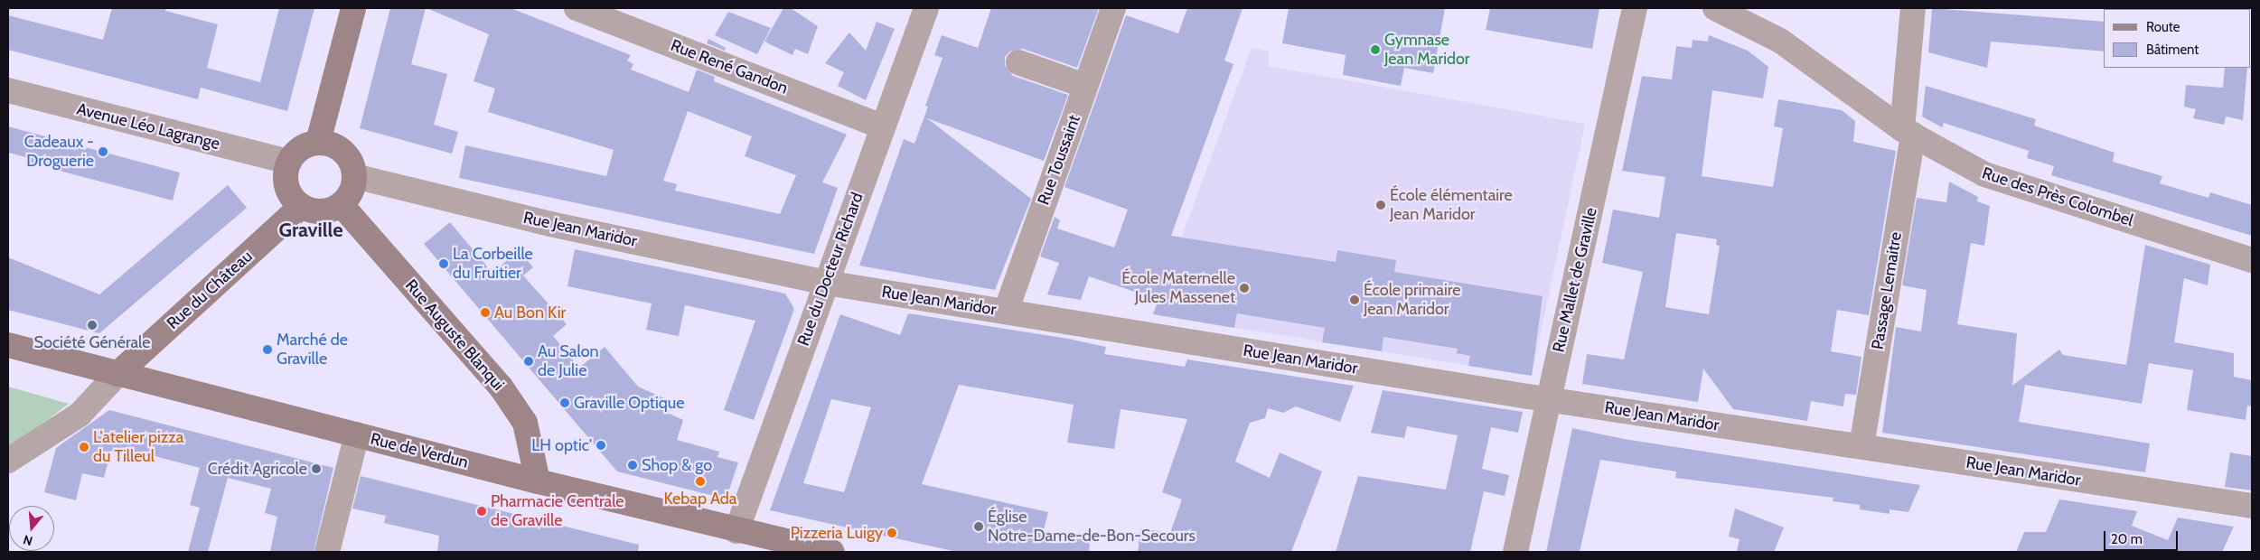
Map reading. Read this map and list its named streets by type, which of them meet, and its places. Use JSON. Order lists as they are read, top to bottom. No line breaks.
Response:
{"streets":{"street":["Rue René Gandon","Avenue Léo Lagrange","Rue Toussaint","Rue des Près Colombel","Rue Jean Maridor","Rue du Docteur Richard","Rue Mallet de Graville","Rue du Château","Passage Lemaitre","Rue Auguste Blanqui","Rue de Verdun"]},"crossings":[["Rue René Gandon","Rue du Docteur Richard"],["Avenue Léo Lagrange","Rue Jean Maridor"],["Avenue Léo Lagrange","Rue du Château"],["Avenue Léo Lagrange","Rue Auguste Blanqui"],["Rue Toussaint","Rue Jean Maridor"],["Rue des Près Colombel","Passage Lemaitre"],["Rue Jean Maridor","Rue du Docteur Richard"],["Rue Jean Maridor","Rue Mallet de Graville"],["Rue Jean Maridor","Rue du Château"],["Rue Jean Maridor","Passage Lemaitre"],["Rue Jean Maridor","Rue Auguste Blanqui"],["Rue du Docteur Richard","Rue de Verdun"],["Rue du Château","Rue Auguste Blanqui"],["Rue du Château","Rue de Verdun"],["Rue Auguste Blanqui","Rue de Verdun"]],"districts":["Graville"],"places":["Gymnase Jean Maridor","Cadeaux - Droguerie","École élémentaire Jean Maridor","La Corbeille du Fruitier","École Maternelle Jules Massenet","École primaire Jean Maridor","Au Bon Kir","Société Générale","Marché de Graville","Au Salon de Julie","Graville Optique","LH optic'","L'atelier pizza du Tilleul","Shop & go","Crédit Agricole","Kebap Ada","Pharmacie Centrale de Graville","Église Notre-Dame-de-Bon-Secours","Pizzeria Luigy"],"legend":["Route","Bâtiment"],"scale_bar":"20 m","north":"bottom"}
